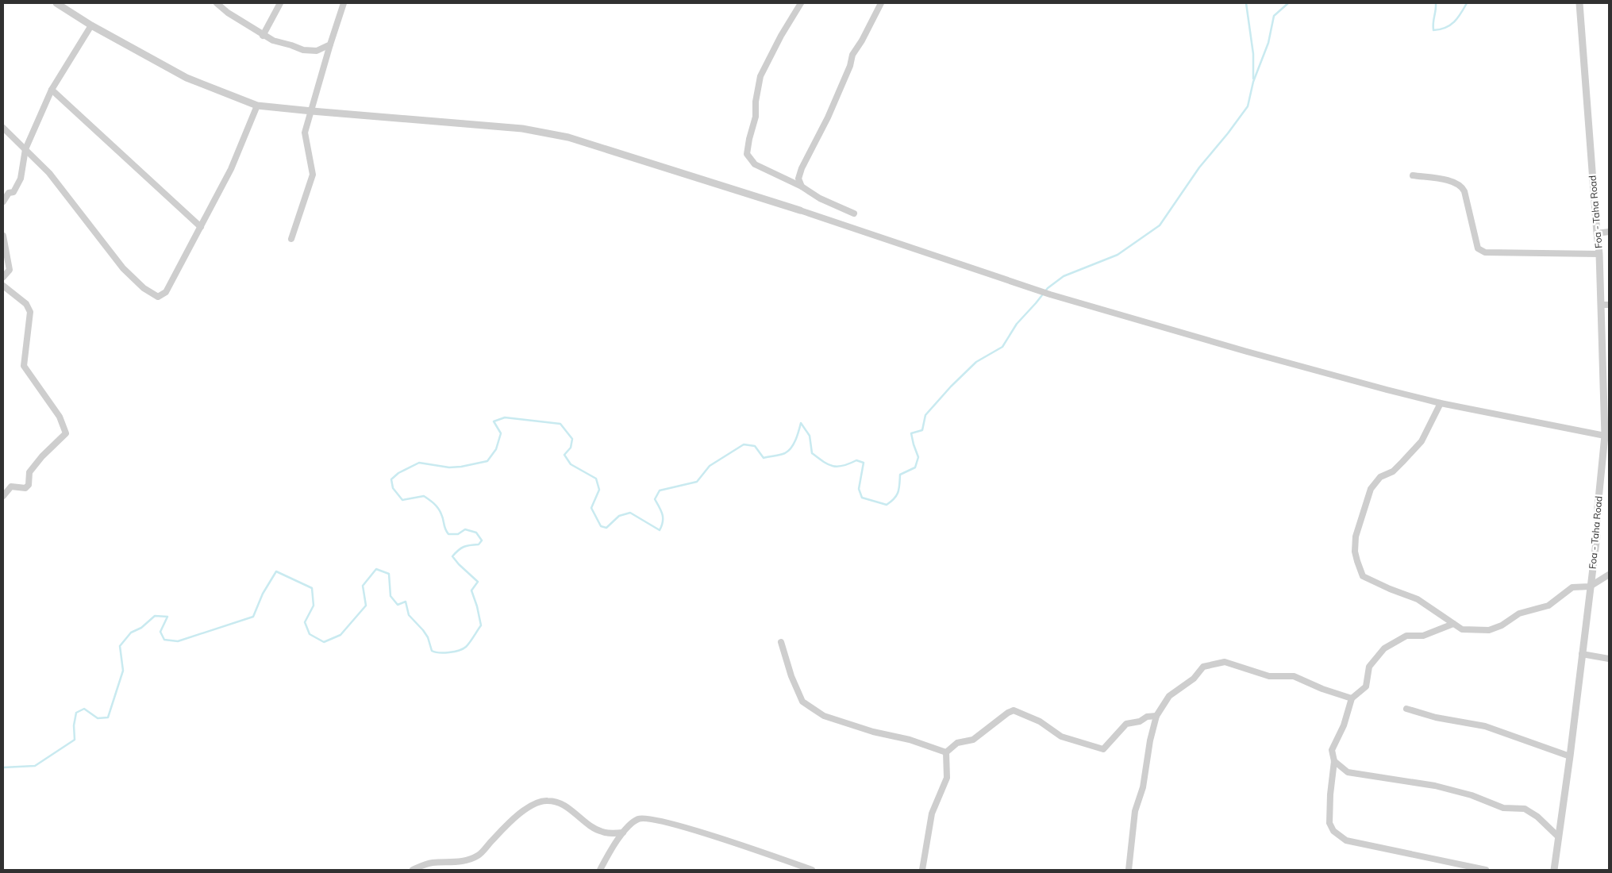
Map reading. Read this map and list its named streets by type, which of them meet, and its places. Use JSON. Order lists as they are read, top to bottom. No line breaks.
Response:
{"streets":{"street":["Foa - Taha Road"]}}
